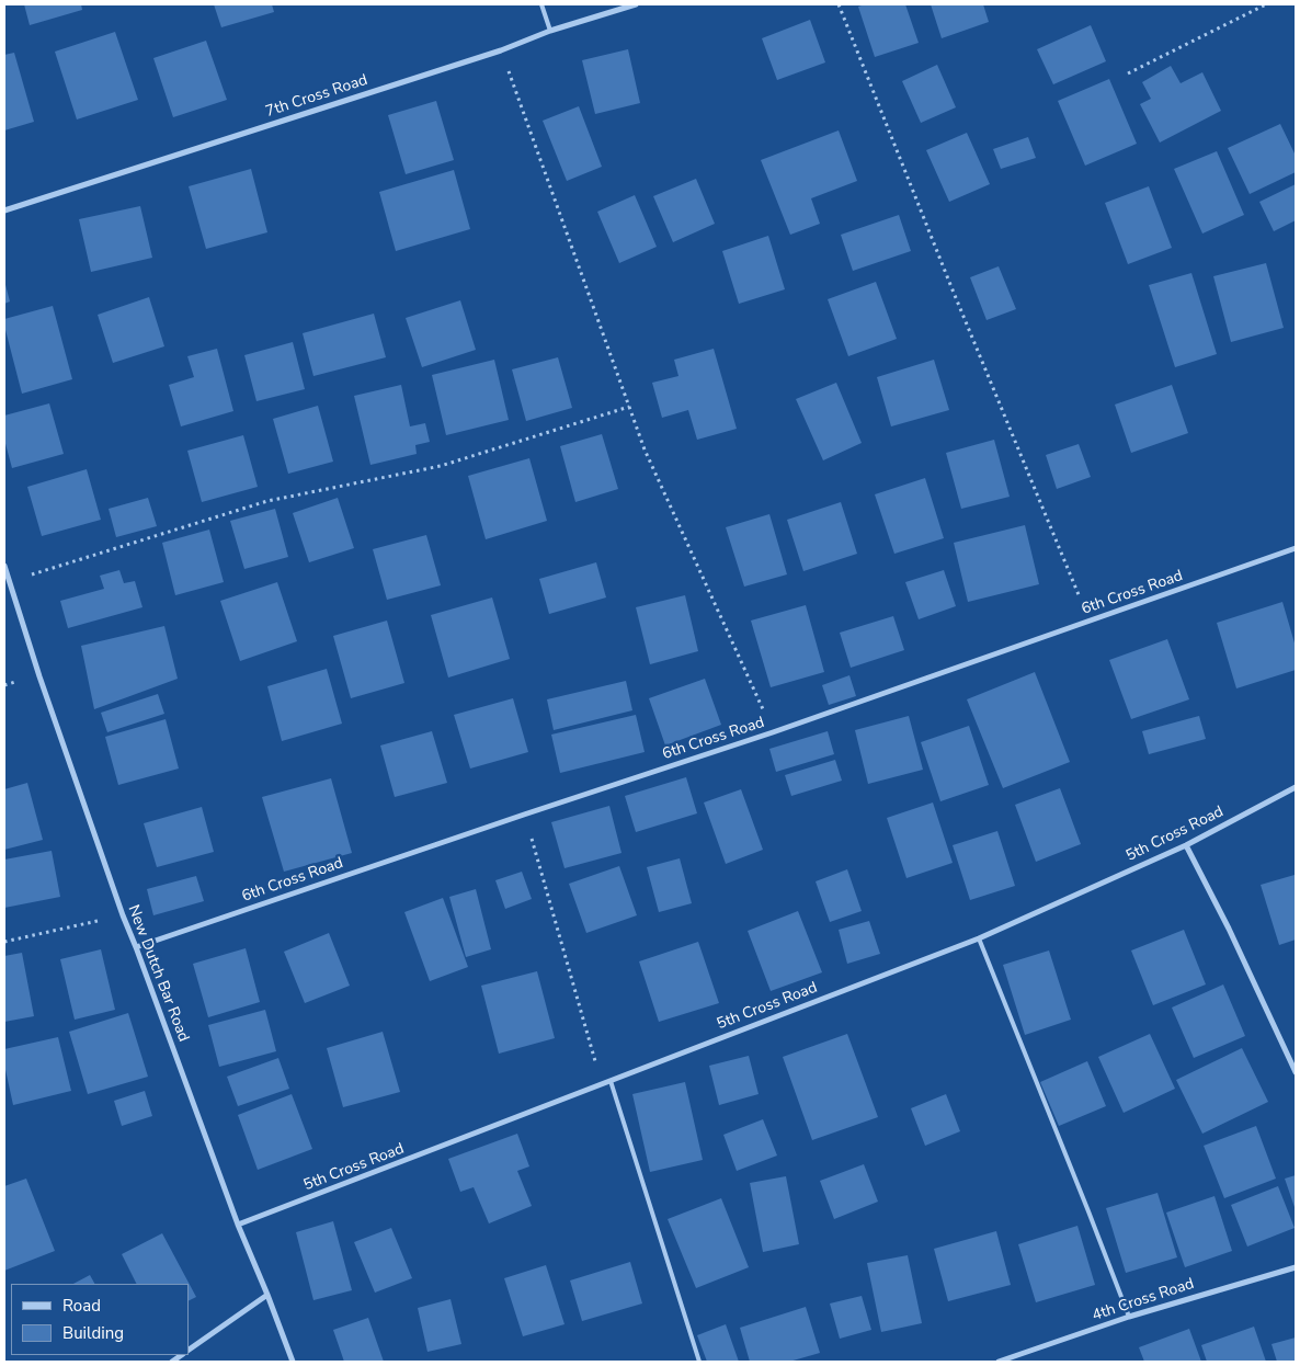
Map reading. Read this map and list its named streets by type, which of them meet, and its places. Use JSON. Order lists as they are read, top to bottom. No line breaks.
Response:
{"streets":{"street":["7th Cross Road","6th Cross Road","5th Cross Road","New Dutch Bar Road","4th Cross Road"]},"crossings":[["6th Cross Road","New Dutch Bar Road"],["5th Cross Road","New Dutch Bar Road"]],"legend":["Road","Building"]}
